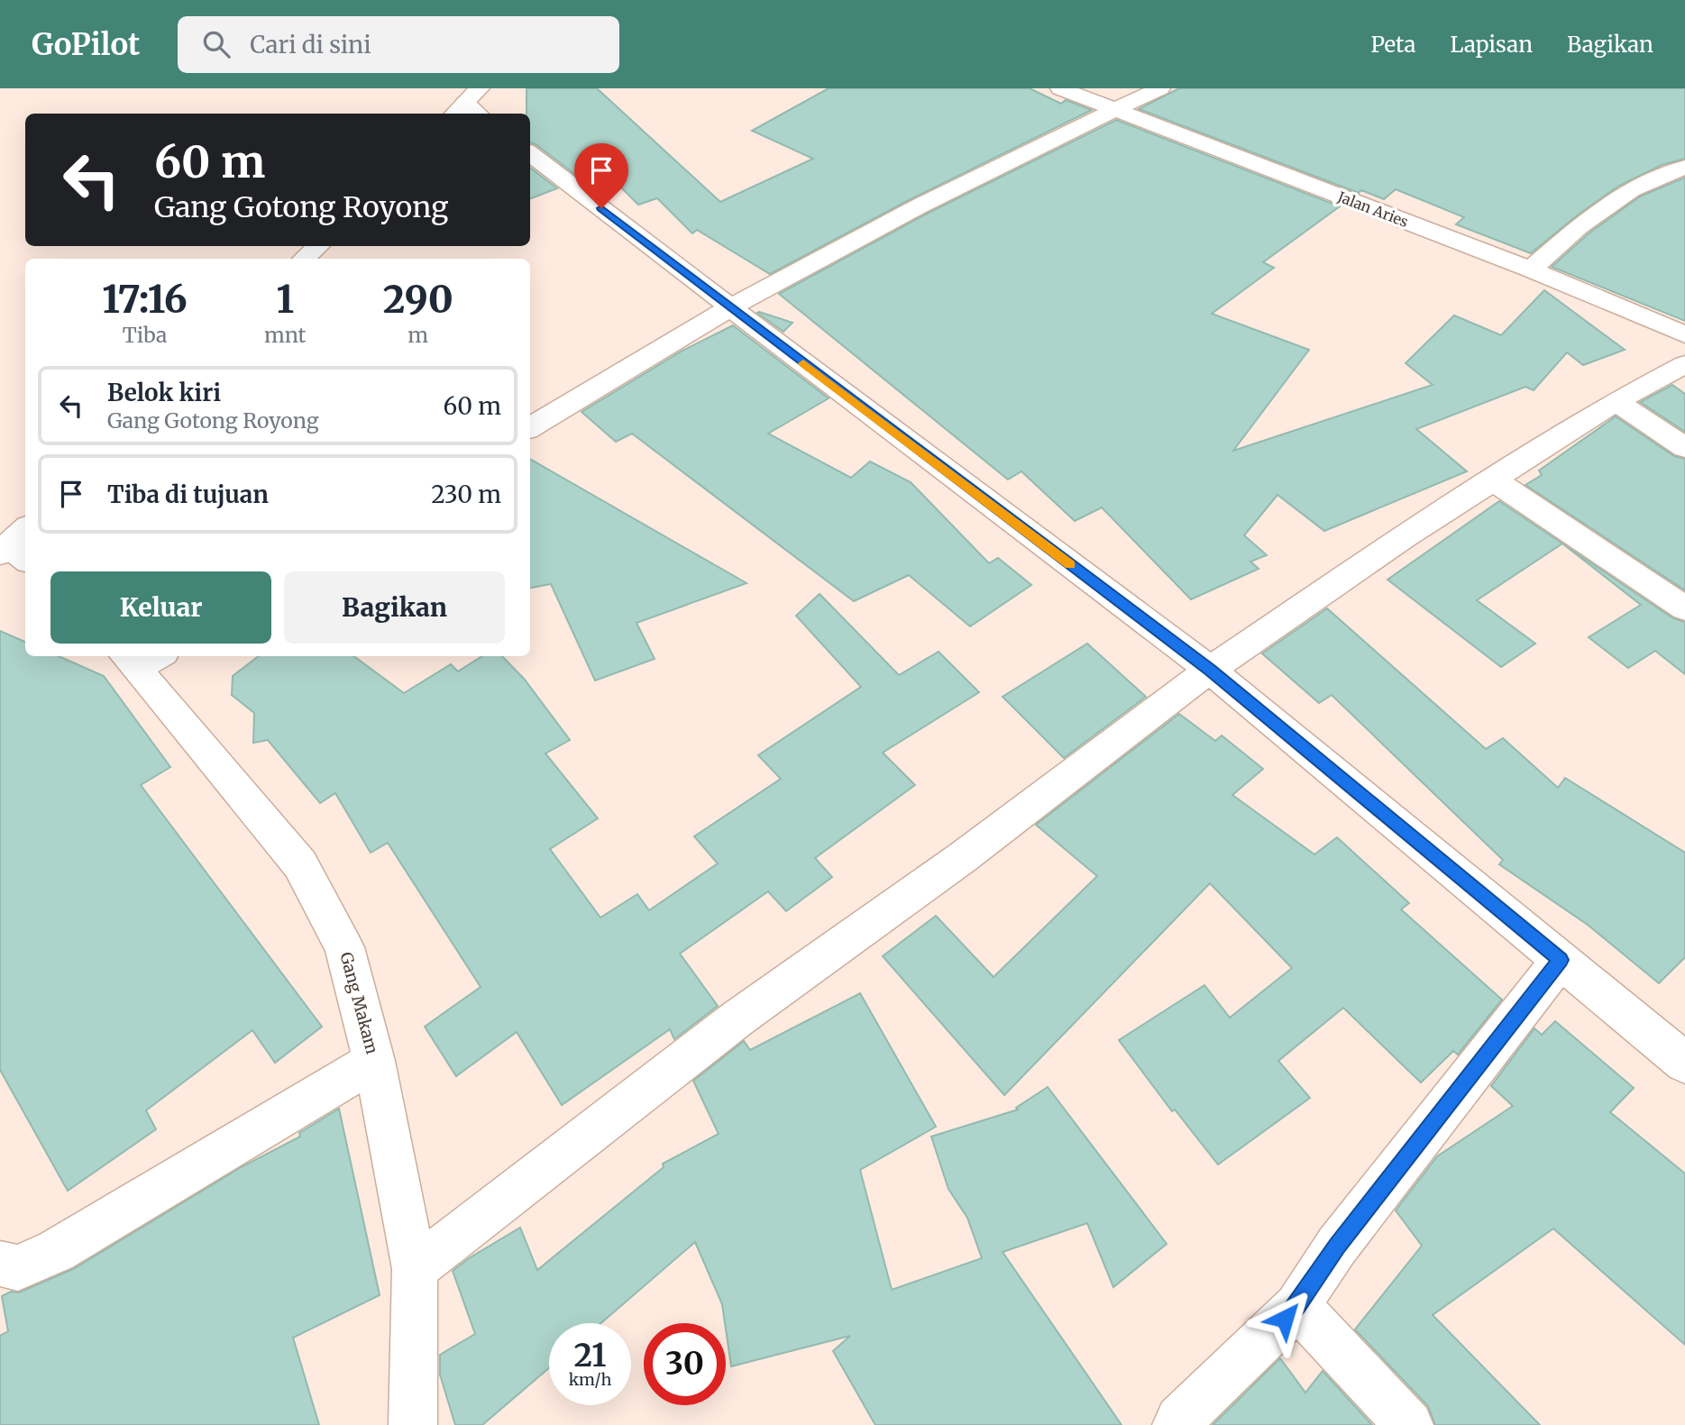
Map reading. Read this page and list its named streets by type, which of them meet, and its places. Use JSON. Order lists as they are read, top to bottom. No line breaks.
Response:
{"streets":{"main road":["Jalan Aries","Gang Makam"]},"page":{"header":"GoPilot","search":"Cari di sini","nav":["Peta","Lapisan","Bagikan"],"turn":["60 m","Gang Gotong Royong"],"eta":["17:16","Tiba","1","mnt","290","m"],"list":[{"name":"Belok kiri","note":"Gang Gotong Royong","value":"60 m"},{"name":"Tiba di tujuan","value":"230 m"}],"buttons":["Keluar","Bagikan"],"speed":"21 km/h","limit":"30"}}
